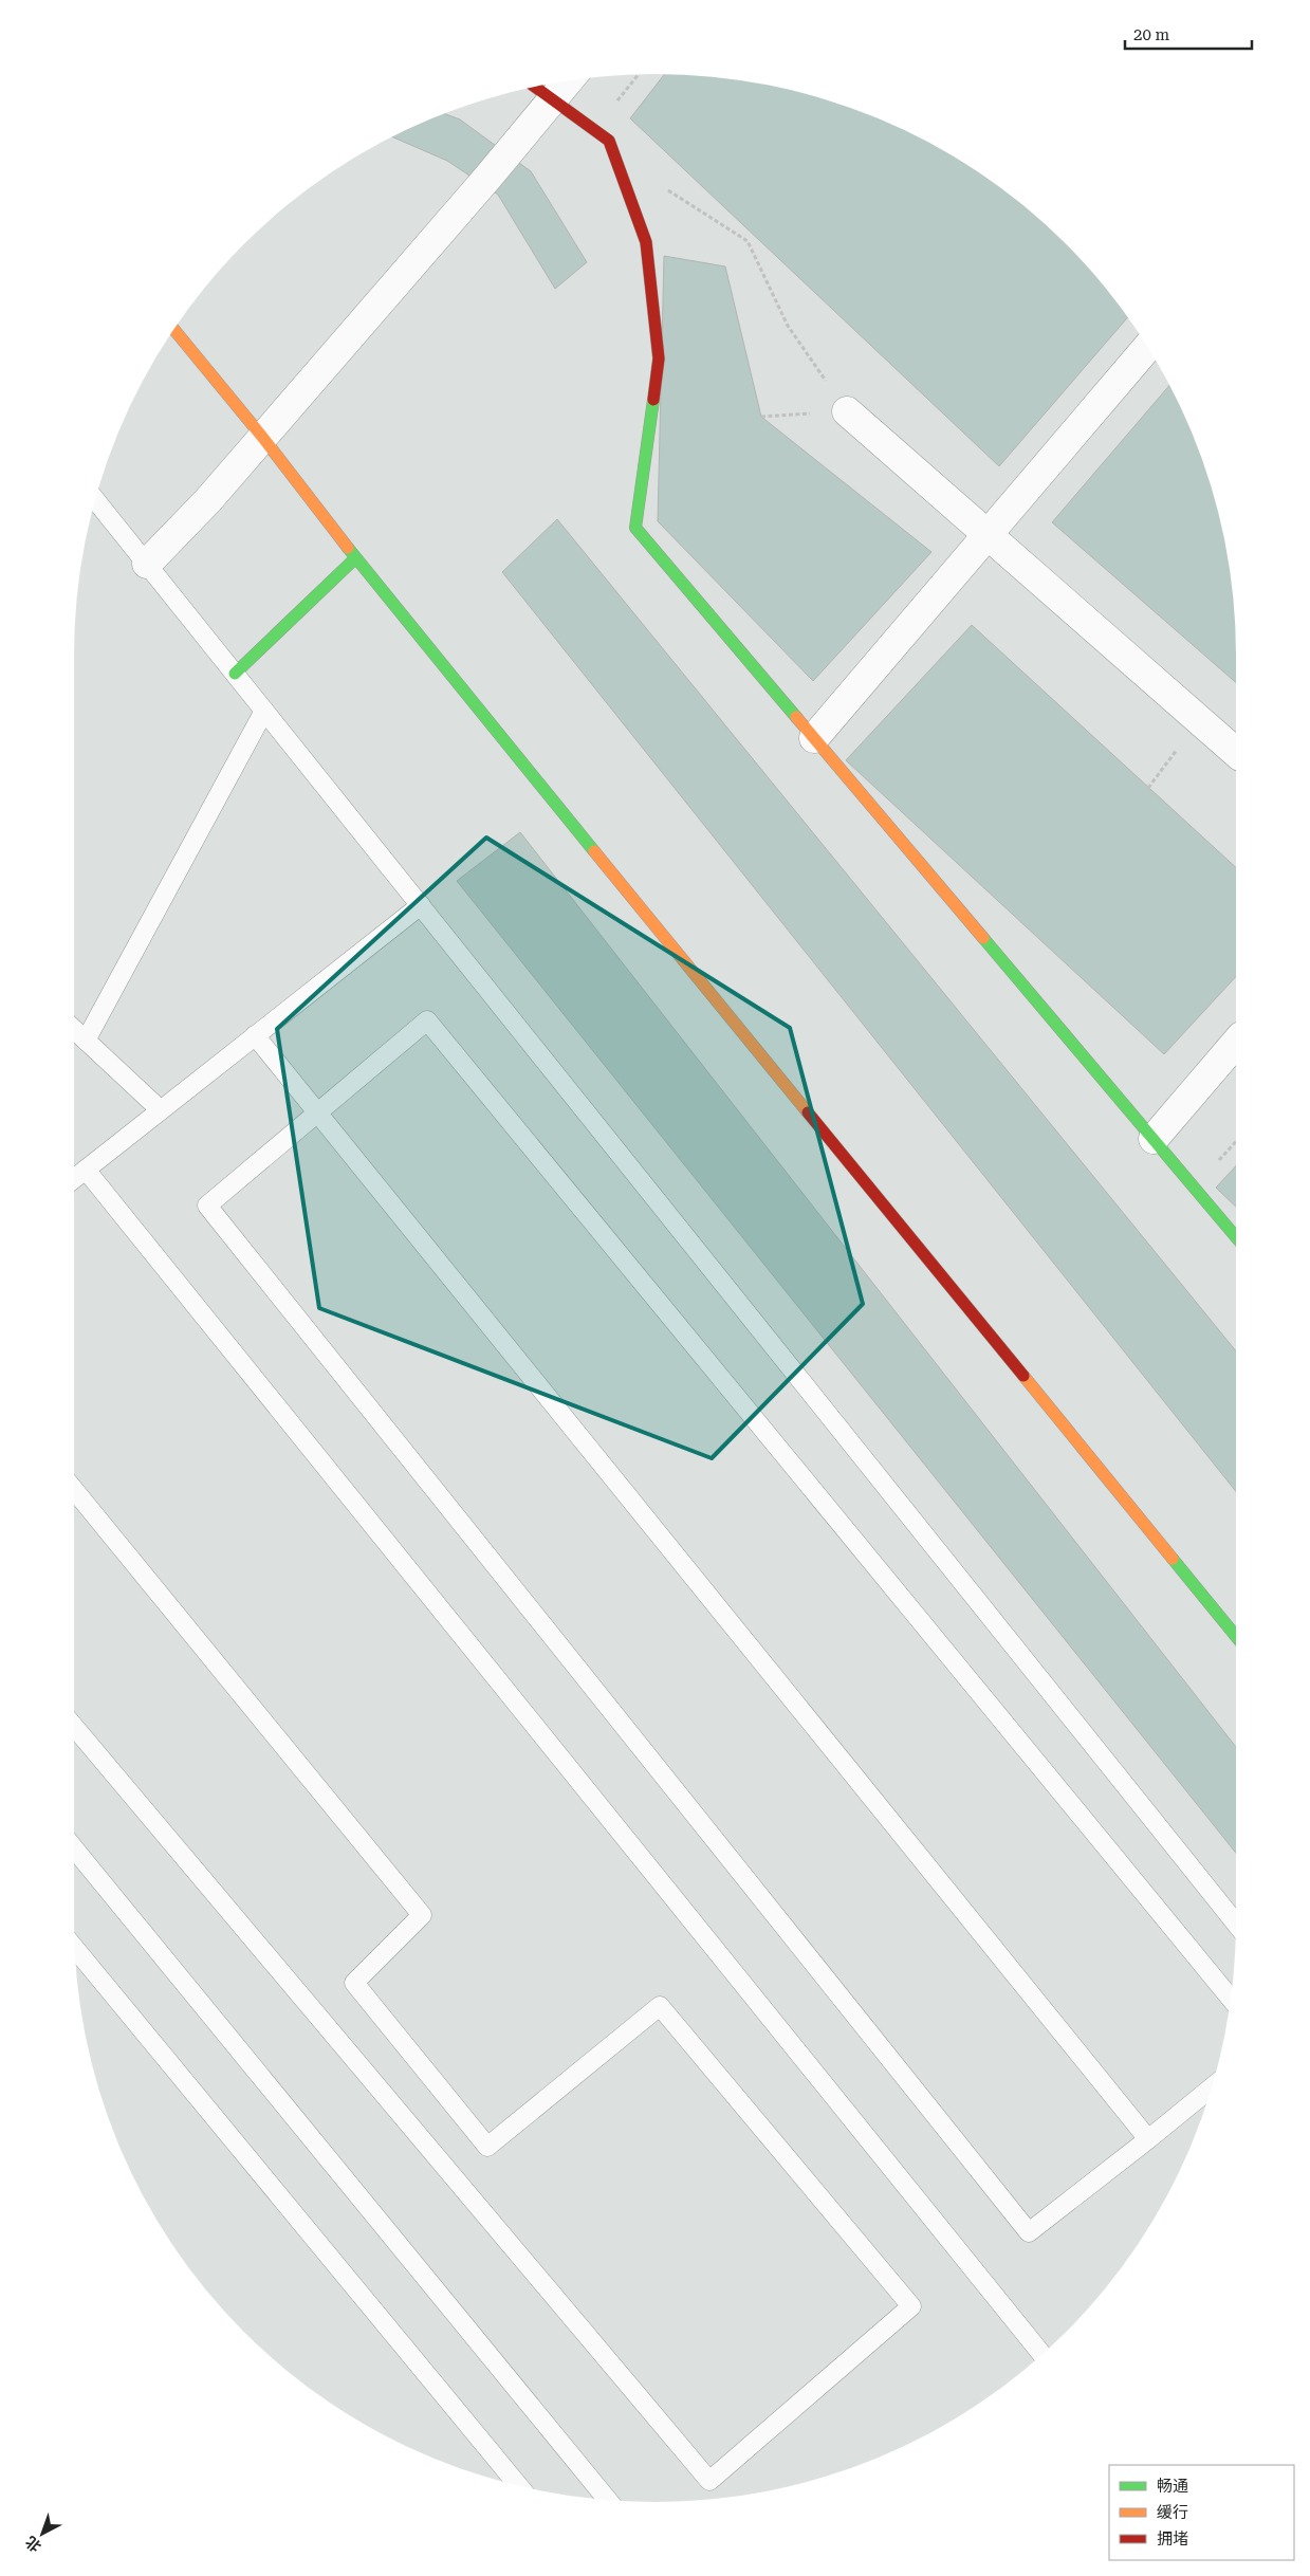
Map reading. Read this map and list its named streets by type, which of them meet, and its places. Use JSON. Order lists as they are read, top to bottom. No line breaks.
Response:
{"legend":["畅通","缓行","拥堵"],"scale_bar":"20 m","north":"bottom left"}
